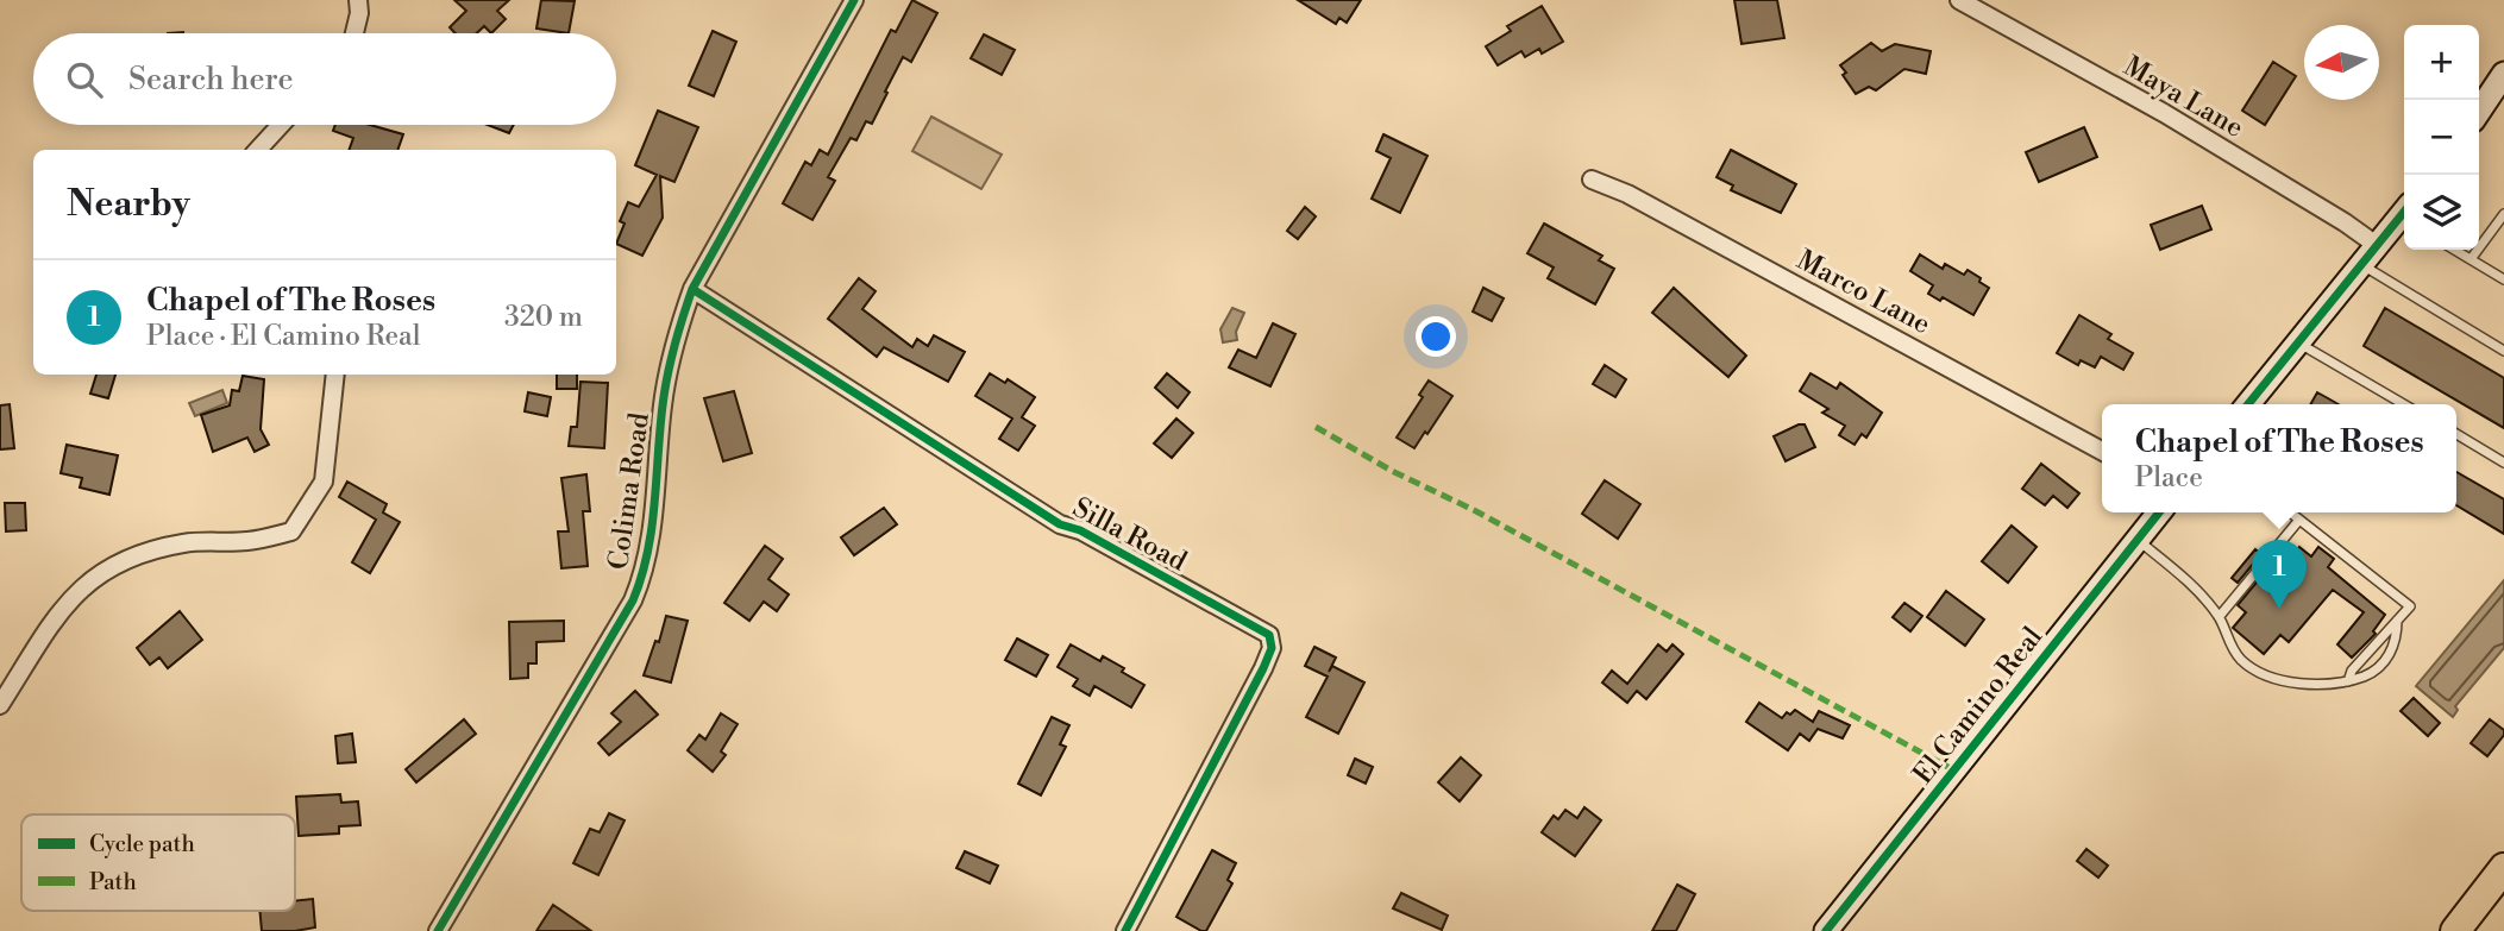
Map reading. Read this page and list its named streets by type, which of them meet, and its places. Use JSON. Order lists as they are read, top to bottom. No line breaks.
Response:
{"streets":{"main road":["El Camino Real"],"street":["Maya Lane","Marco Lane","Colima Road","Silla Road"]},"crossings":[["Colima Road","Silla Road"]],"legend":["Cycle path","Path"],"north":"left","page":{"map_buttons":["+","−"],"search":"Search here","heading":"Nearby","list":[{"mark":"1","name":"Chapel of The Roses","note":"Place · El Camino Real","value":"320 m"}],"popup":["Chapel of The Roses","Place"],"pins":"1"}}
